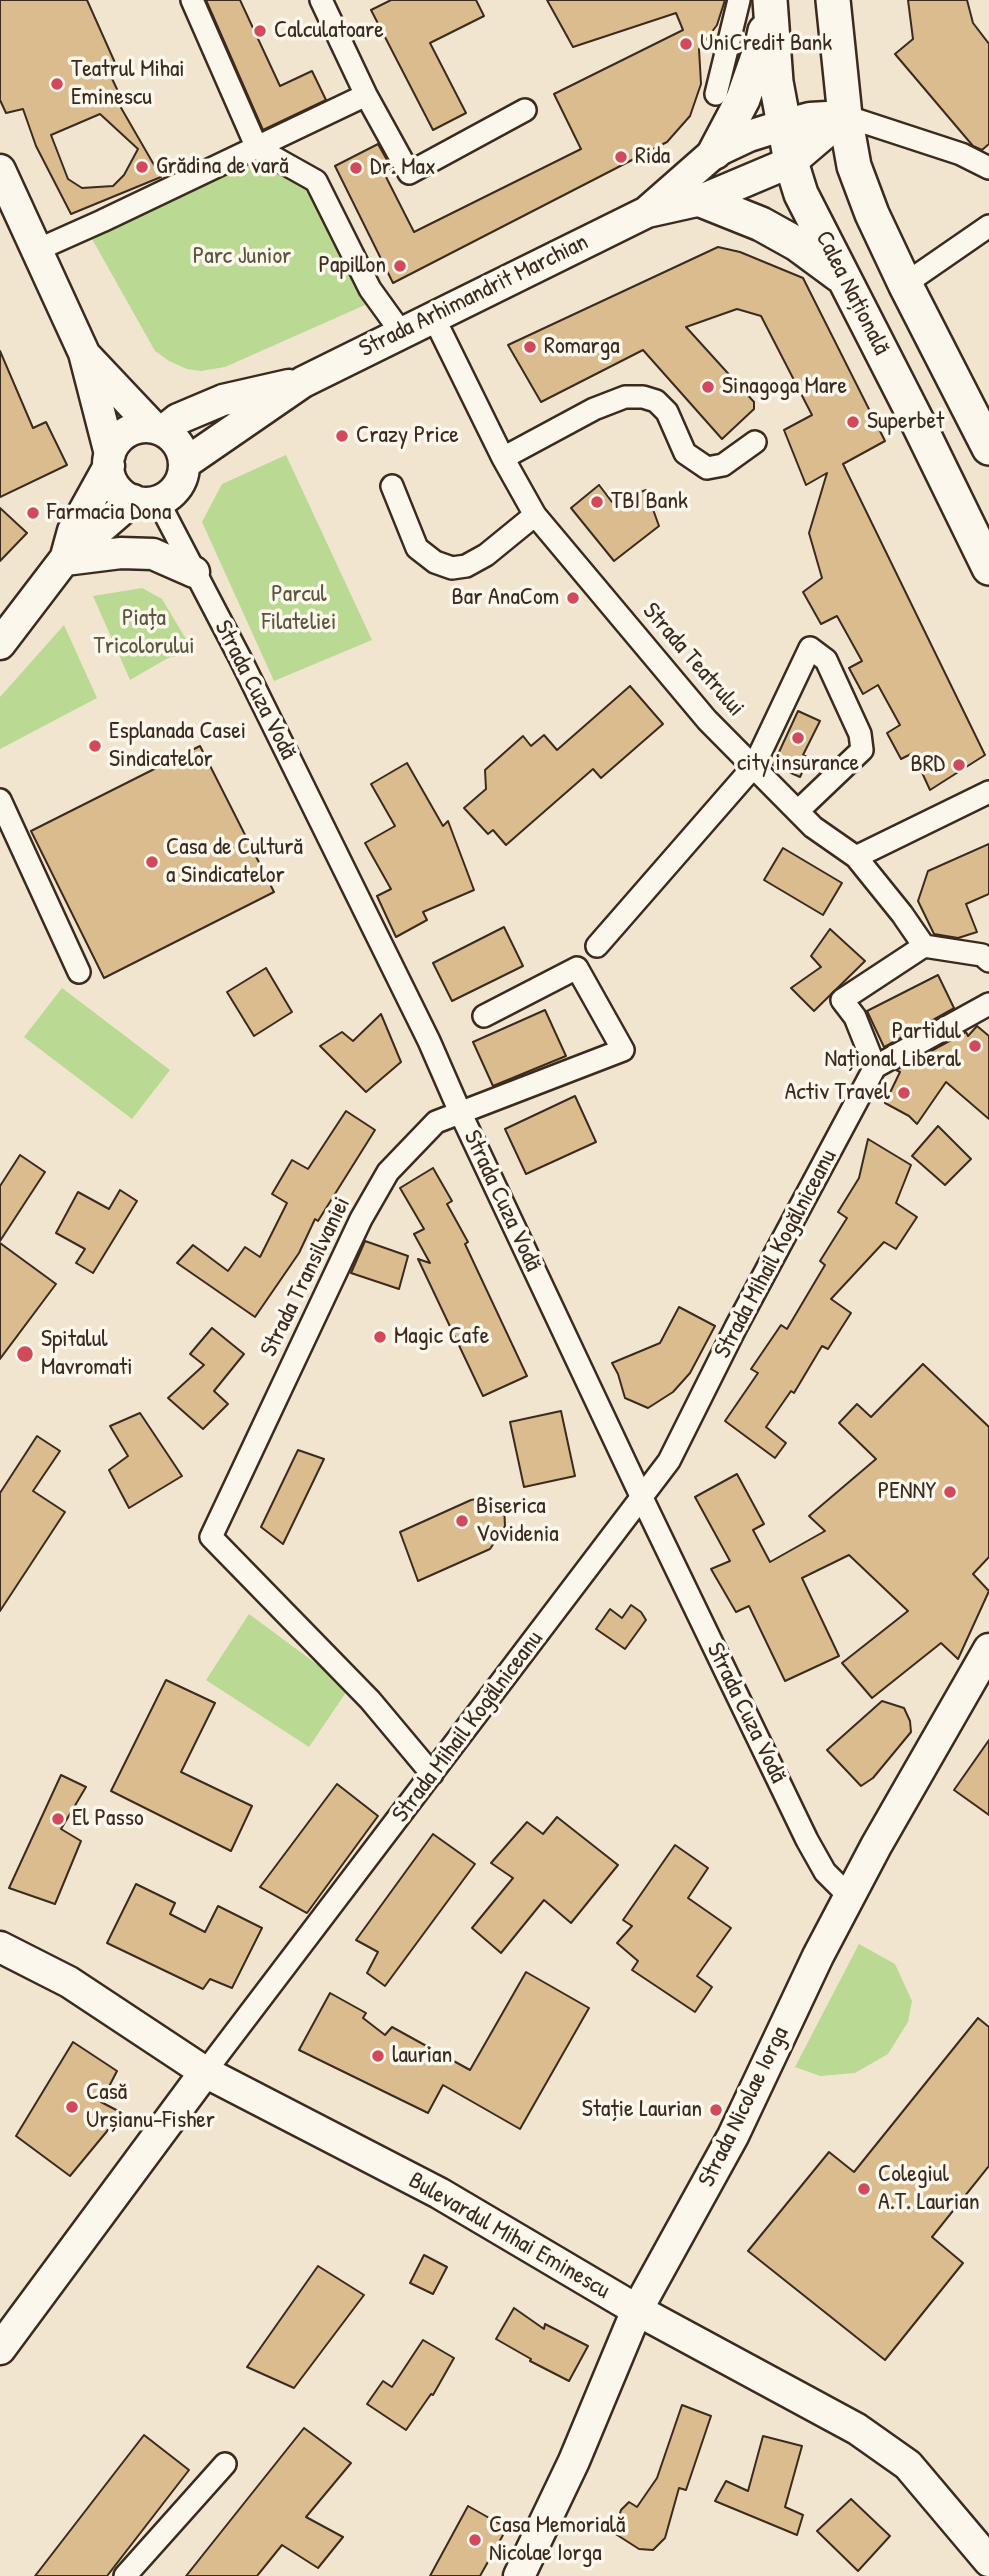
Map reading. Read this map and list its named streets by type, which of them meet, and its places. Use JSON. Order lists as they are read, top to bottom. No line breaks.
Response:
{"streets":{"main road":["Calea Națională","Strada Arhimandrit Marchian","Strada Mihail Kogălniceanu","Strada Nicolae Iorga","Bulevardul Mihai Eminescu"],"street":["Strada Teatrului","Strada Cuza Vodă","Strada Transilvaniei"]},"crossings":[["Calea Națională","Strada Arhimandrit Marchian"],["Strada Arhimandrit Marchian","Strada Teatrului"],["Strada Arhimandrit Marchian","Strada Cuza Vodă"],["Strada Cuza Vodă","Strada Mihail Kogălniceanu"],["Strada Cuza Vodă","Strada Transilvaniei"],["Strada Cuza Vodă","Strada Nicolae Iorga"],["Strada Mihail Kogălniceanu","Strada Transilvaniei"],["Strada Mihail Kogălniceanu","Bulevardul Mihai Eminescu"],["Strada Nicolae Iorga","Bulevardul Mihai Eminescu"]],"parks":["Parc Junior","Parcul Filateliei","Piața Tricolorului"],"places":["Calculatoare","UniCredit Bank","Teatrul Mihai Eminescu","Rida","Grădina de vară","Dr. Max","Papillon","Romarga","Sinagoga Mare","Superbet","Crazy Price","TBI Bank","Farmacia Dona","Bar AnaCom","city insurance","Esplanada Casei Sindicatelor","BRD","Casa de Cultură a Sindicatelor","Partidul Național Liberal","Activ Travel","Magic Cafe","Spitalul Mavromati","PENNY","Biserica Vovidenia","El Passo","laurian","Casă Urșianu-Fisher","Stație Laurian","Colegiul A.T. Laurian","Casa Memorială Nicolae Iorga"]}
